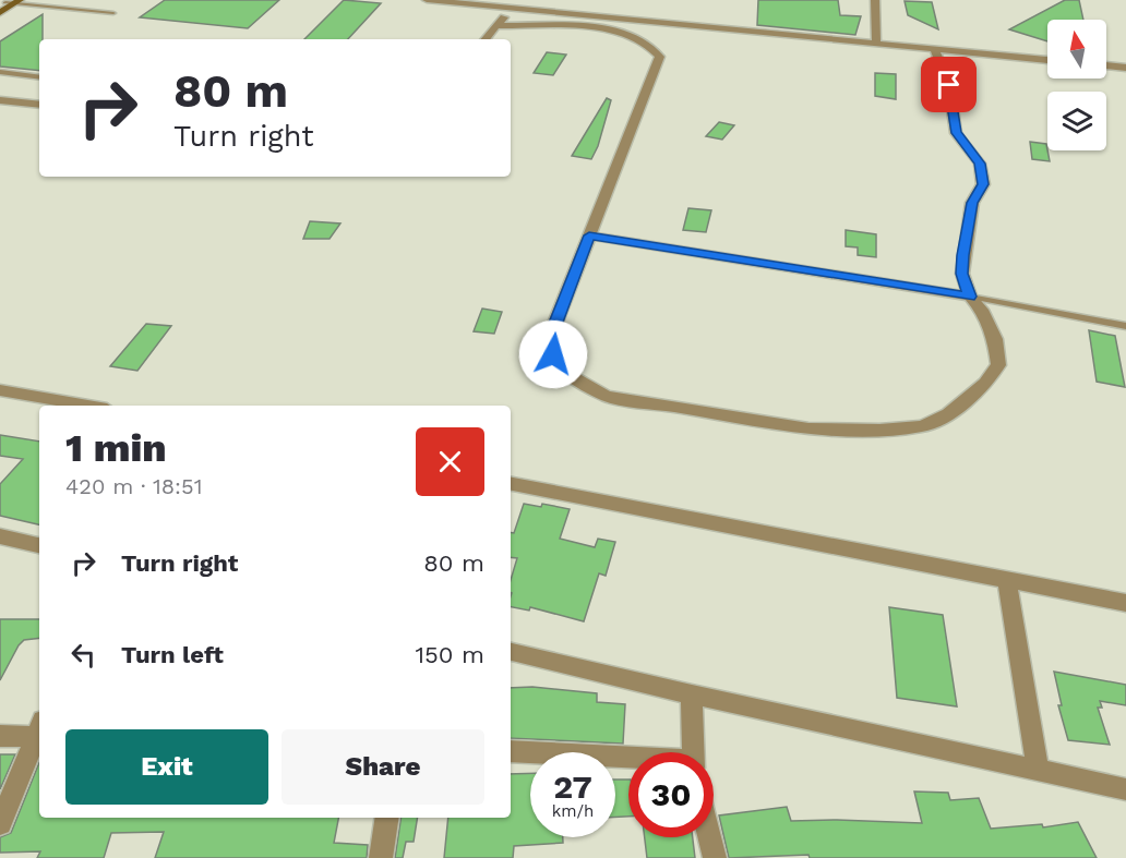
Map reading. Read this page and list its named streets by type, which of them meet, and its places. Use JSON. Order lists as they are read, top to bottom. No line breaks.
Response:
{"north":"top","page":{"turn":["80 m","Turn right"],"heading":["1 min","420 m · 18:51"],"list":[{"name":"Turn right","value":"80 m"},{"name":"Turn left","value":"150 m"}],"buttons":["Exit","Share"],"speed":"27 km/h","limit":"30"}}
